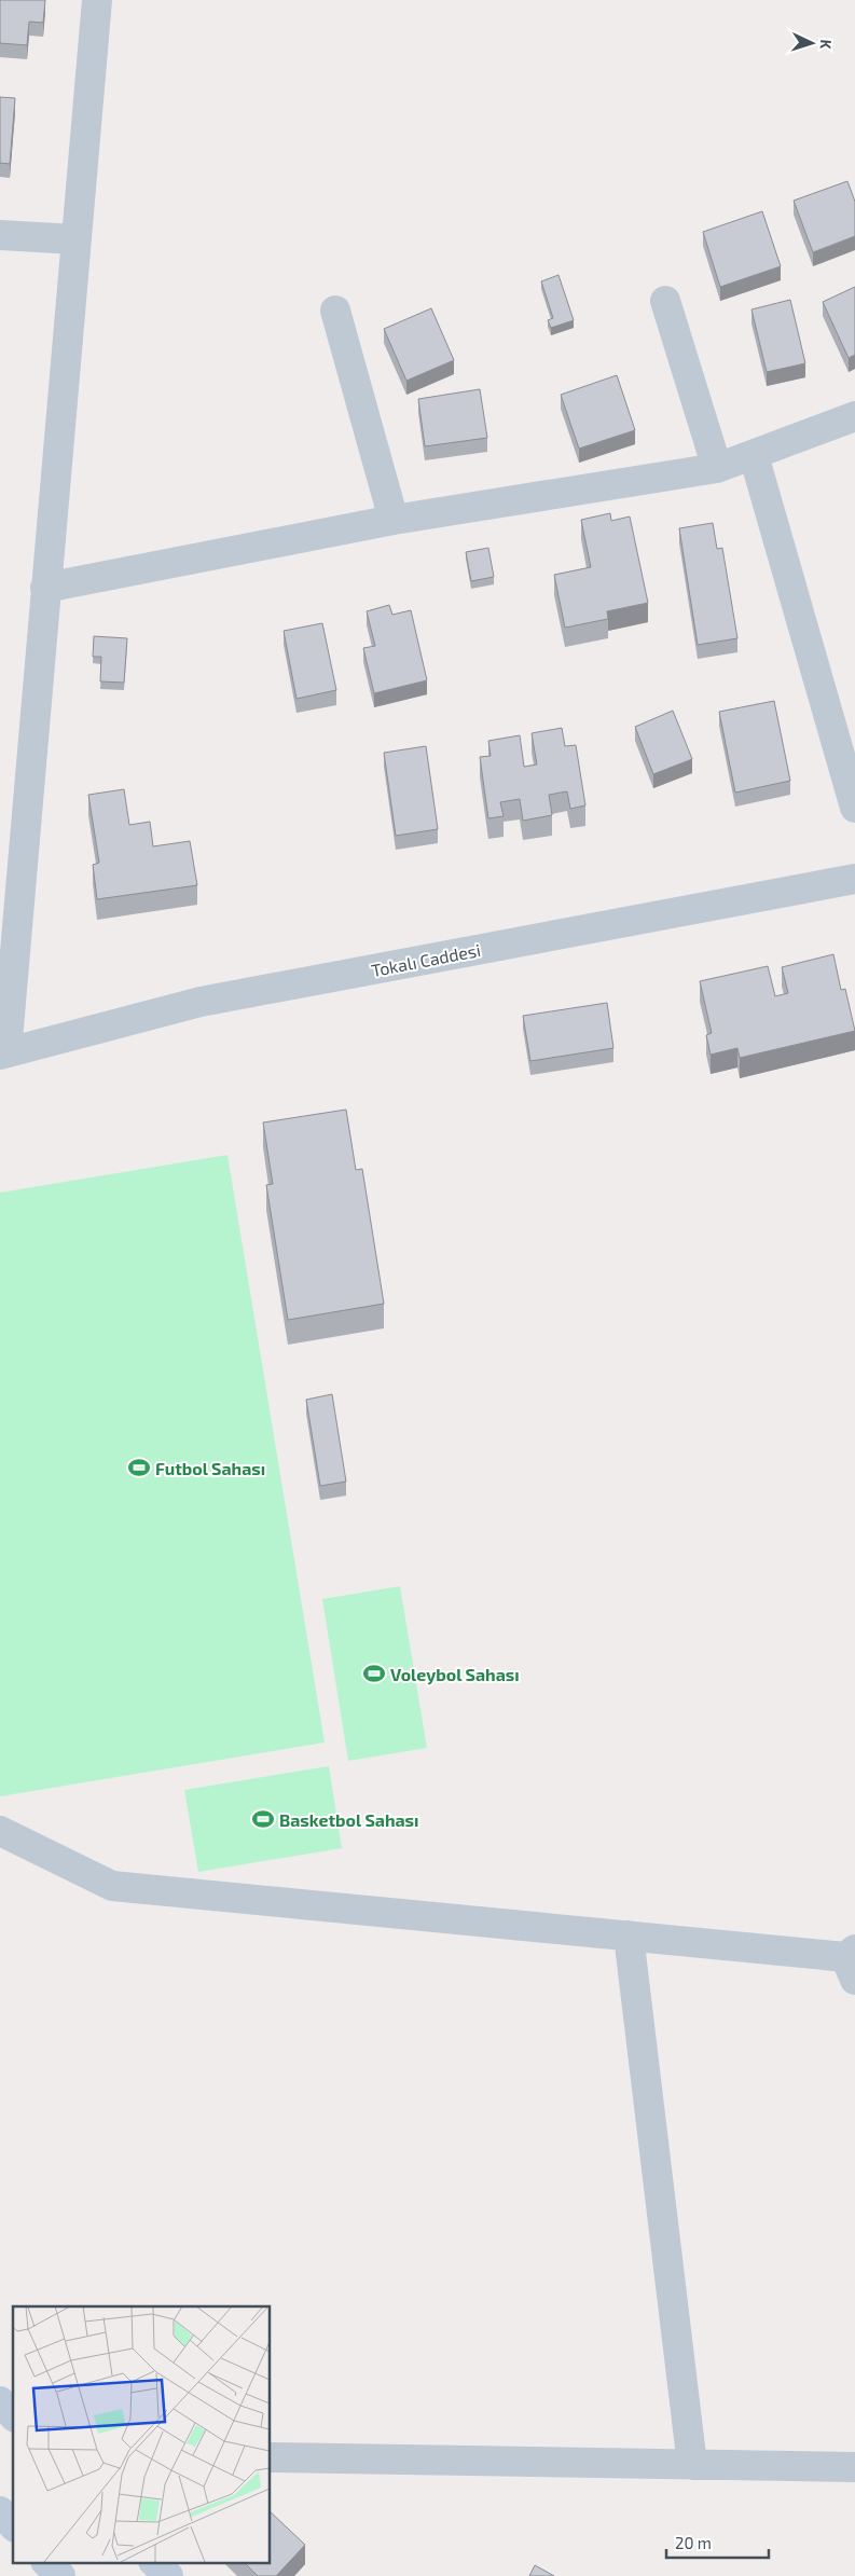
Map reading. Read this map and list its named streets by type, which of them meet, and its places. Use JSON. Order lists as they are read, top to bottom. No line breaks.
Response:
{"streets":{"street":["Tokalı Caddesi"]},"places":{"sports":["Futbol Sahası","Voleybol Sahası","Basketbol Sahası"]},"scale_bar":"20 m","north":"right"}
